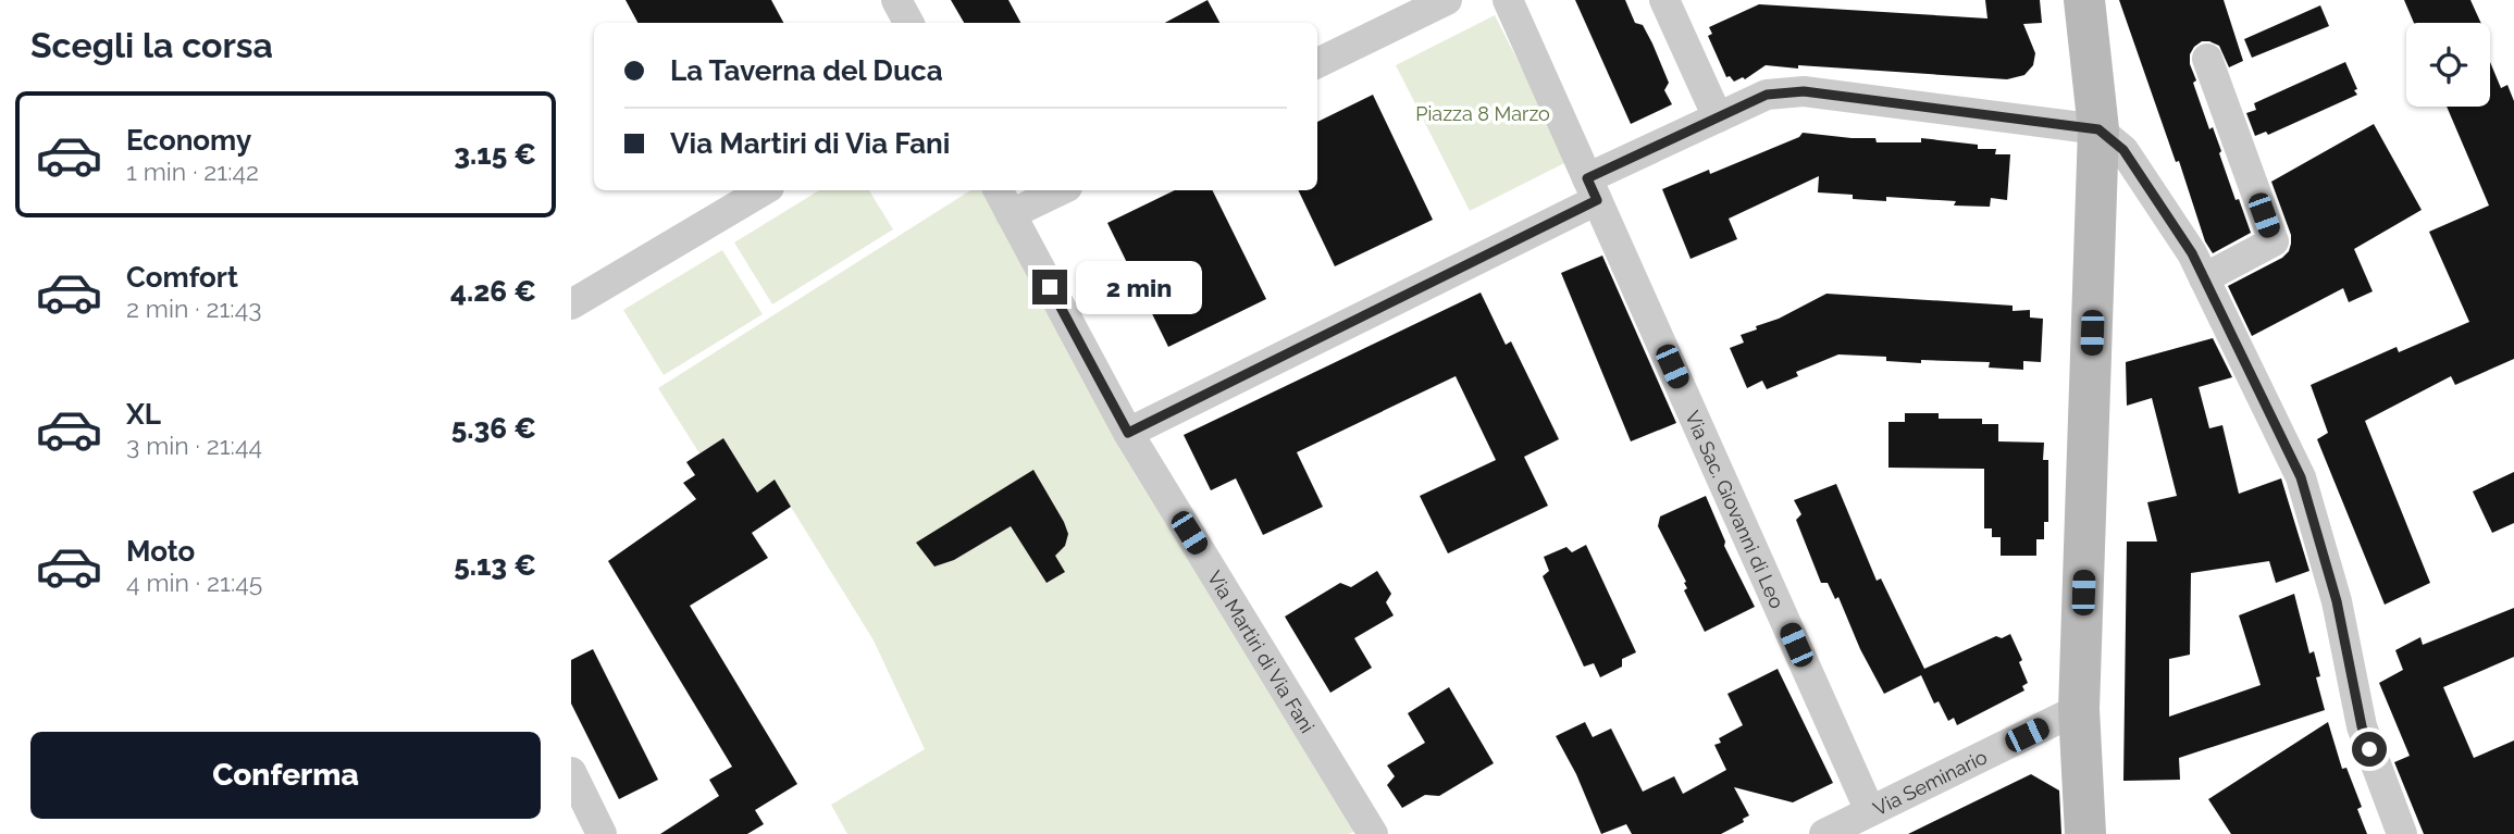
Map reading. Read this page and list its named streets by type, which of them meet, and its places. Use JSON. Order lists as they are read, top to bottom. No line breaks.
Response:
{"streets":{"street":["Via Sac. Giovanni di Leo","Via Martiri di Via Fani","Via Seminario"]},"crossings":[["Via Sac. Giovanni di Leo","Via Seminario"]],"parks":["Piazza 8 Marzo"],"page":{"heading":"Scegli la corsa","banner":["La Taverna del Duca","Via Martiri di Via Fani"],"list":[{"name":"Economy","note":"1 min · 21:42","value":"3.15 €"},{"name":"Comfort","note":"2 min · 21:43","value":"4.26 €"},{"name":"XL","note":"3 min · 21:44","value":"5.36 €"},{"name":"Moto","note":"4 min · 21:45","value":"5.13 €"}],"bubble":"2 min","buttons":"Conferma"}}
